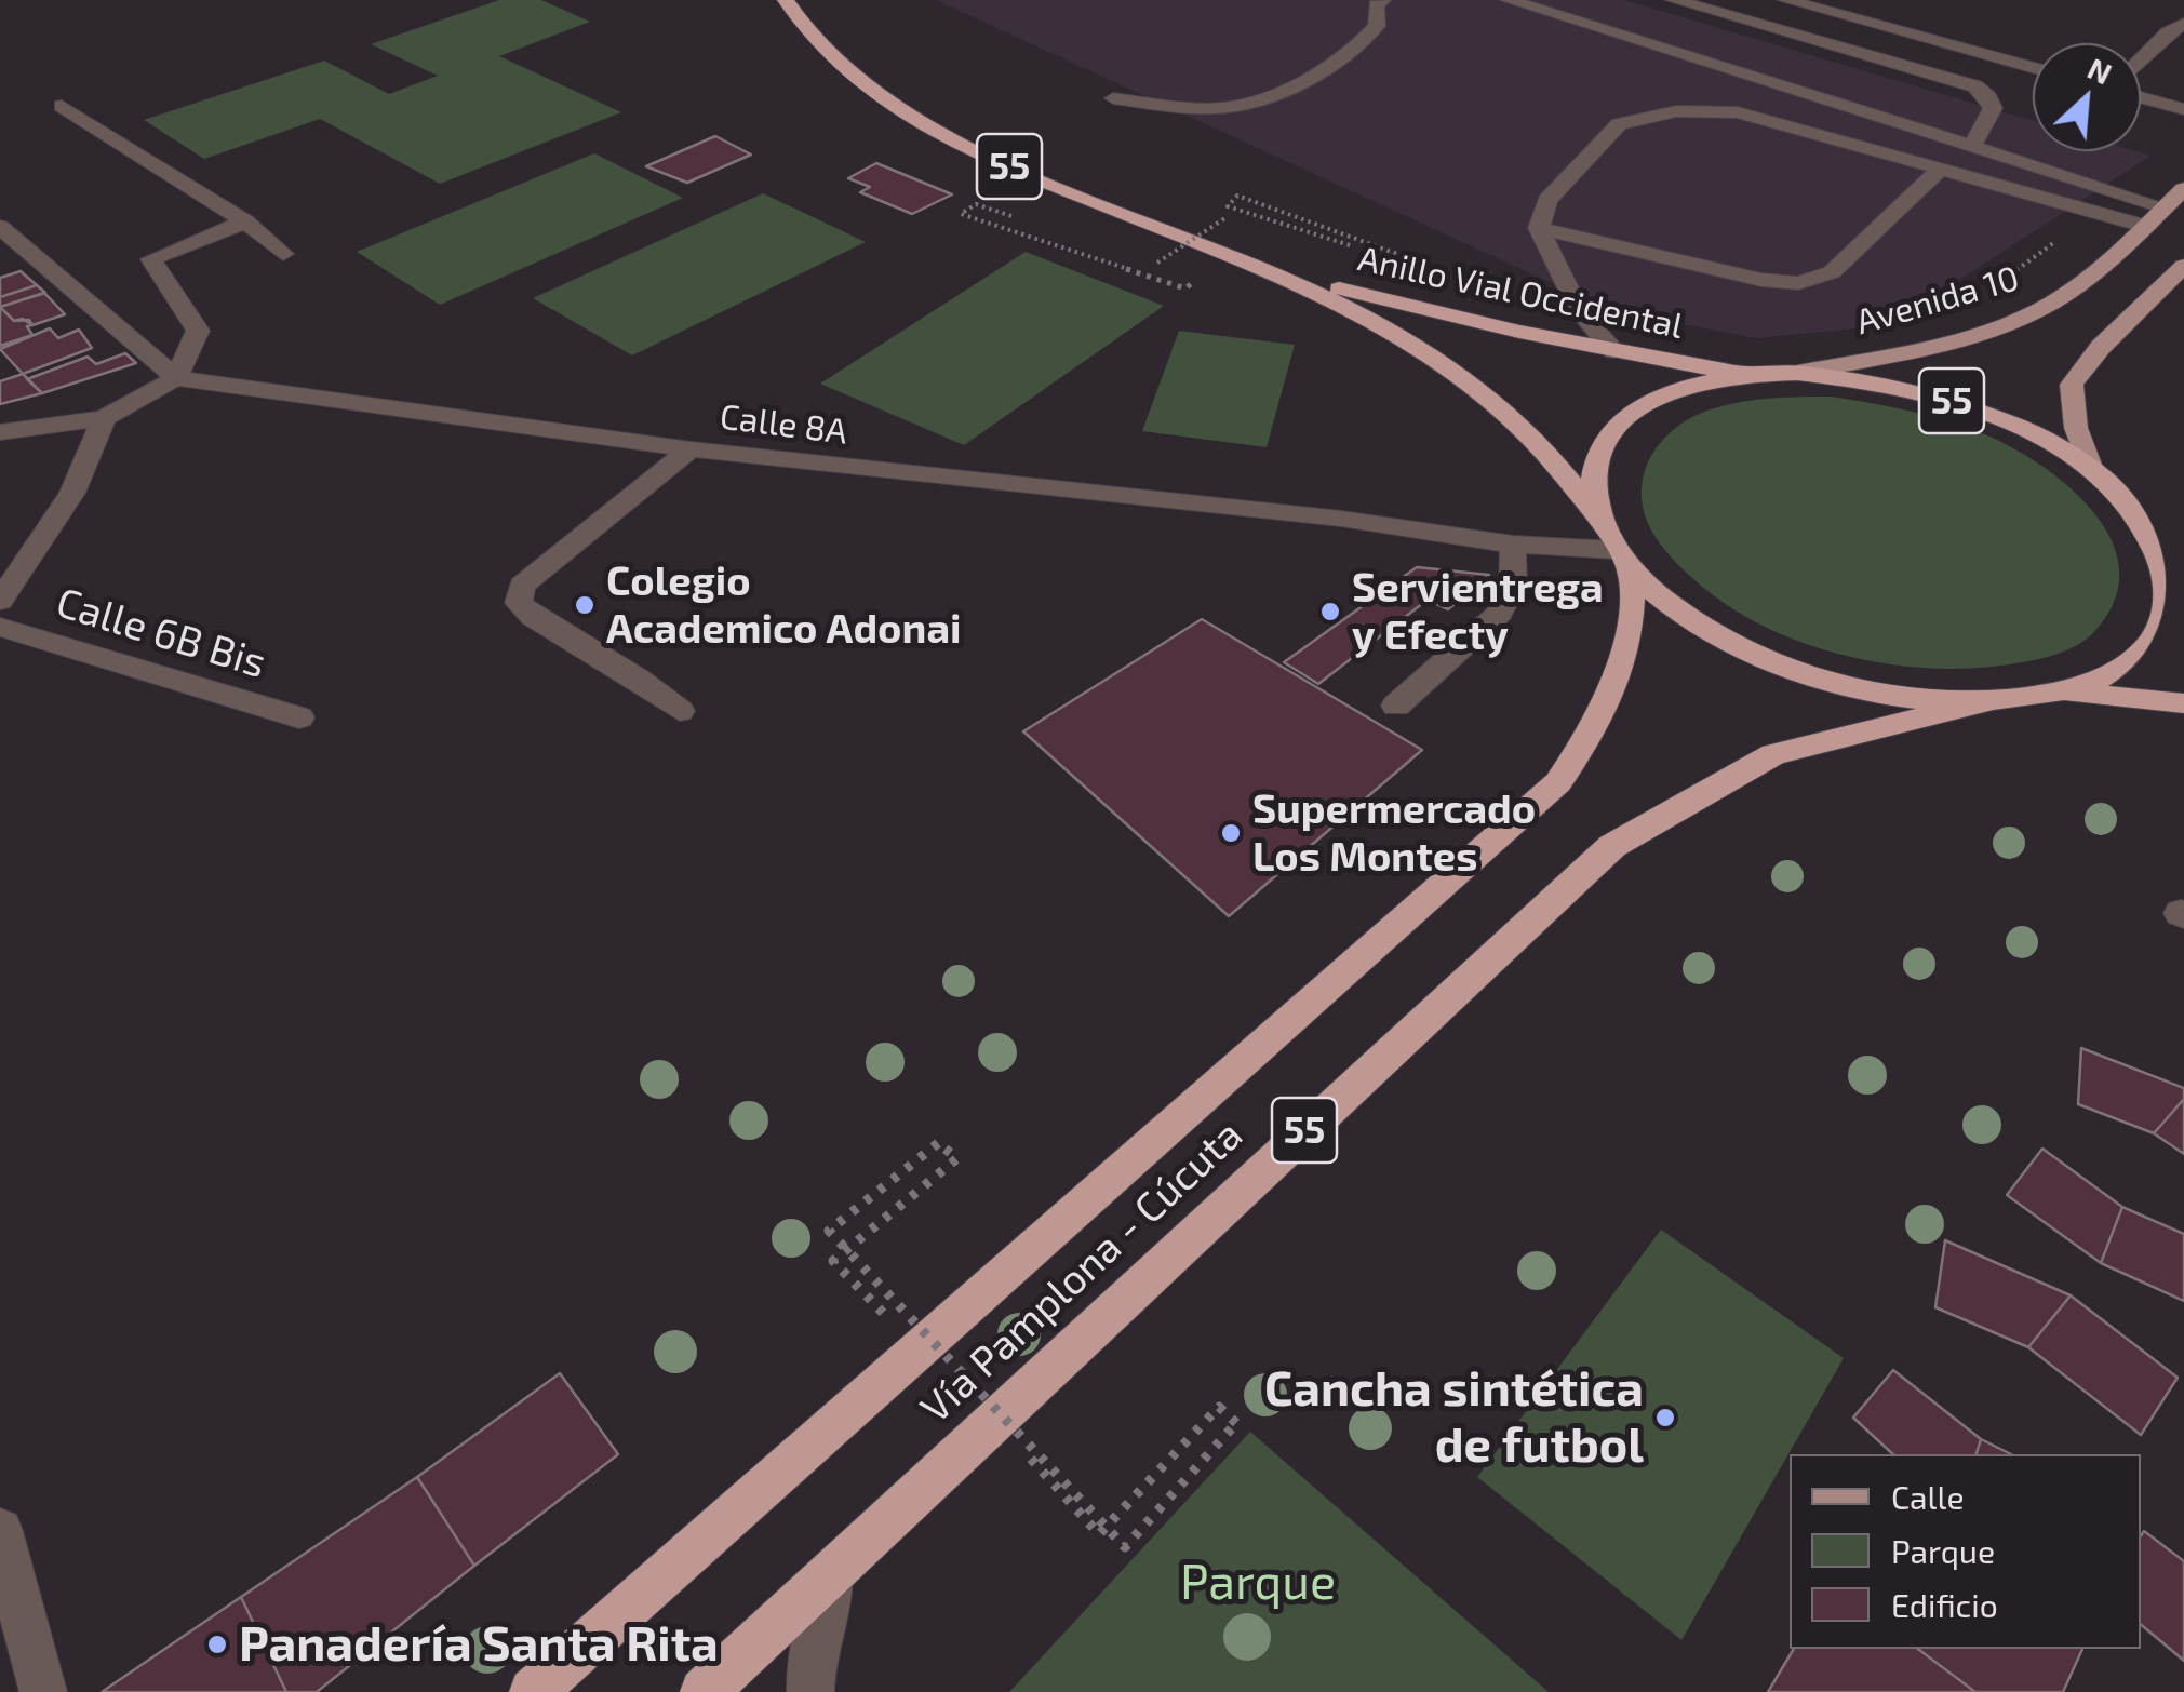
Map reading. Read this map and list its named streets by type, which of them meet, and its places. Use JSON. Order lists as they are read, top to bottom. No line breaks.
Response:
{"streets":{"highway":["55","Anillo Vial Occidental","Vía Pamplona - Cúcuta"],"main road":["Avenida 10"],"street":["Calle 8A","Calle 6B Bis"]},"crossings":[["55","Anillo Vial Occidental"],["55","Avenida 10"],["55","Calle 8A"],["55","Vía Pamplona - Cúcuta"],["Calle 8A","Vía Pamplona - Cúcuta"]],"parks":["Parque"],"places":["Colegio Academico Adonai","Servientrega y Efecty","Supermercado Los Montes","Cancha sintética de futbol","Panadería Santa Rita"],"legend":["Calle","Parque","Edificio"],"north":"top right"}
